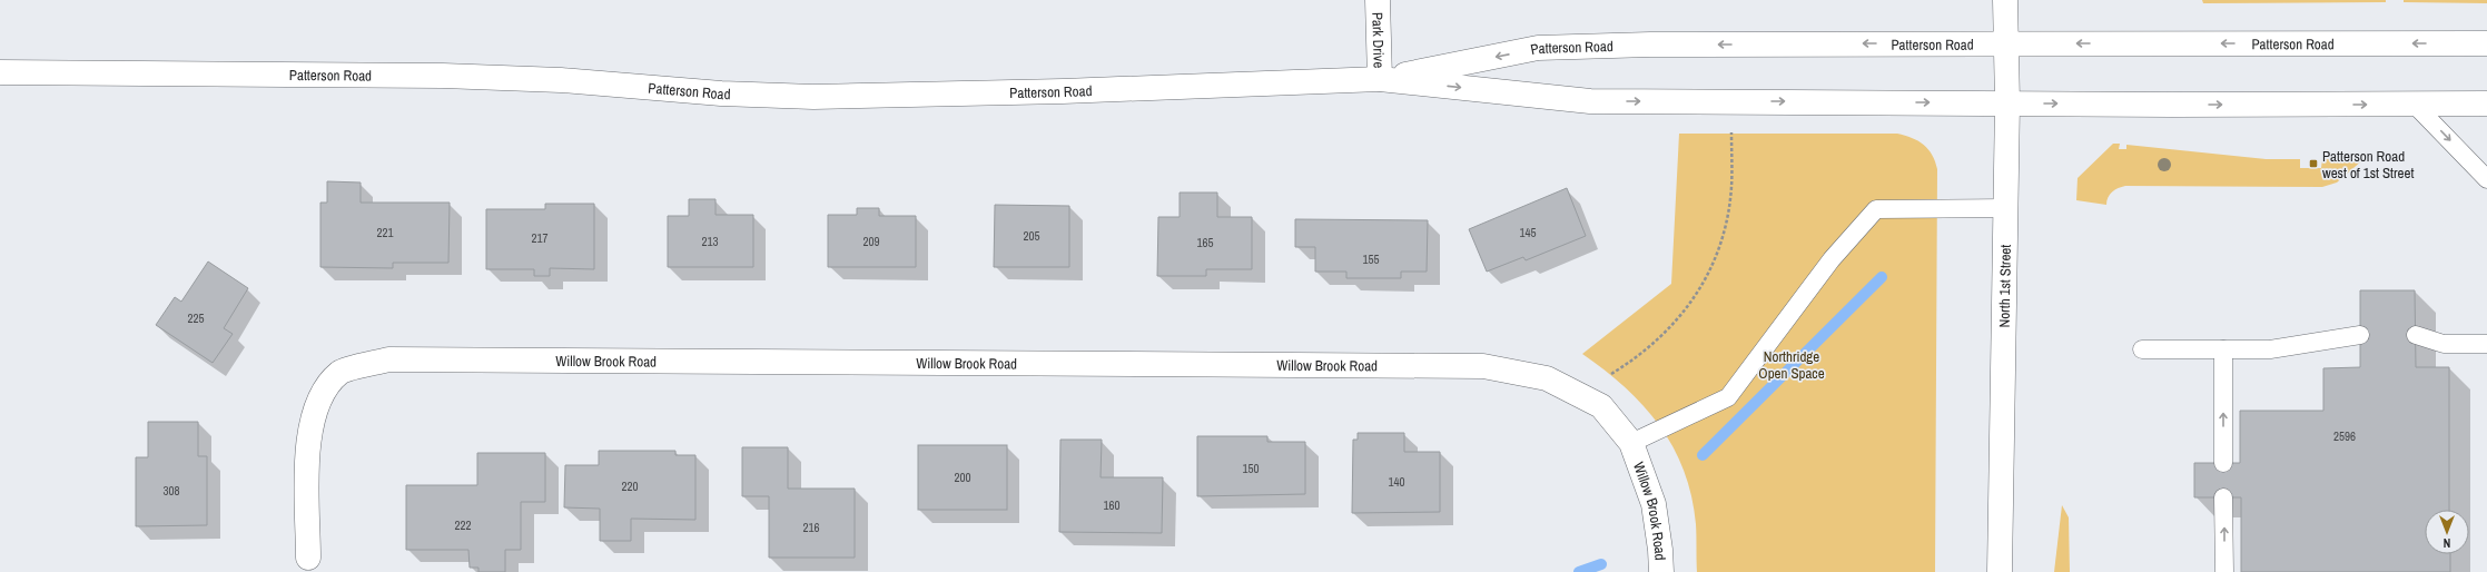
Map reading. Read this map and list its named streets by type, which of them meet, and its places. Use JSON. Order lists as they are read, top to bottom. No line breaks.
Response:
{"streets":{"main road":["Park Drive","Patterson Road","North 1st Street","Willow Brook Road"]},"crossings":[["Park Drive","Patterson Road"],["Patterson Road","North 1st Street"]],"parks":["Northridge Open Space"],"places":{"transit":["Patterson Road west of 1st Street"]},"house_numbers":["221","145","205","217","213","209","165","155","225","2596","150","200","140","220","308","160","222","216"],"north":"bottom"}
